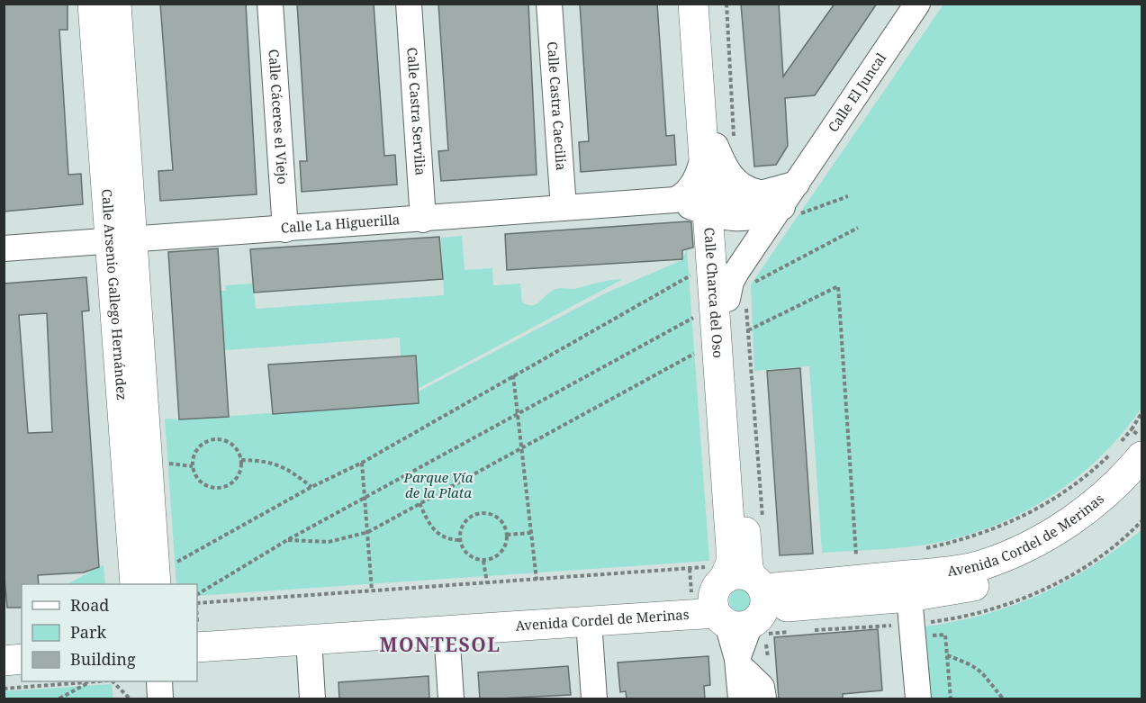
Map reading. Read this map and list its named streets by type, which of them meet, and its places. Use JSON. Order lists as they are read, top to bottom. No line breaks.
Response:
{"streets":{"main road":["Calle Charca del Oso","Calle Arsenio Gallego Hernández","Avenida Cordel de Merinas"],"street":["Calle El Juncal","Calle Castra Caecilia","Calle Castra Servilia","Calle Cáceres el Viejo","Calle La Higuerilla"]},"crossings":[["Calle El Juncal","Calle Charca del Oso"],["Calle Castra Caecilia","Calle La Higuerilla"],["Calle Castra Servilia","Calle La Higuerilla"],["Calle Cáceres el Viejo","Calle La Higuerilla"],["Calle La Higuerilla","Calle Charca del Oso"],["Calle La Higuerilla","Calle Arsenio Gallego Hernández"],["Calle Charca del Oso","Avenida Cordel de Merinas"]],"districts":["MONTESOL"],"parks":["Parque Vía de la Plata"],"legend":["Road","Park","Building"]}
